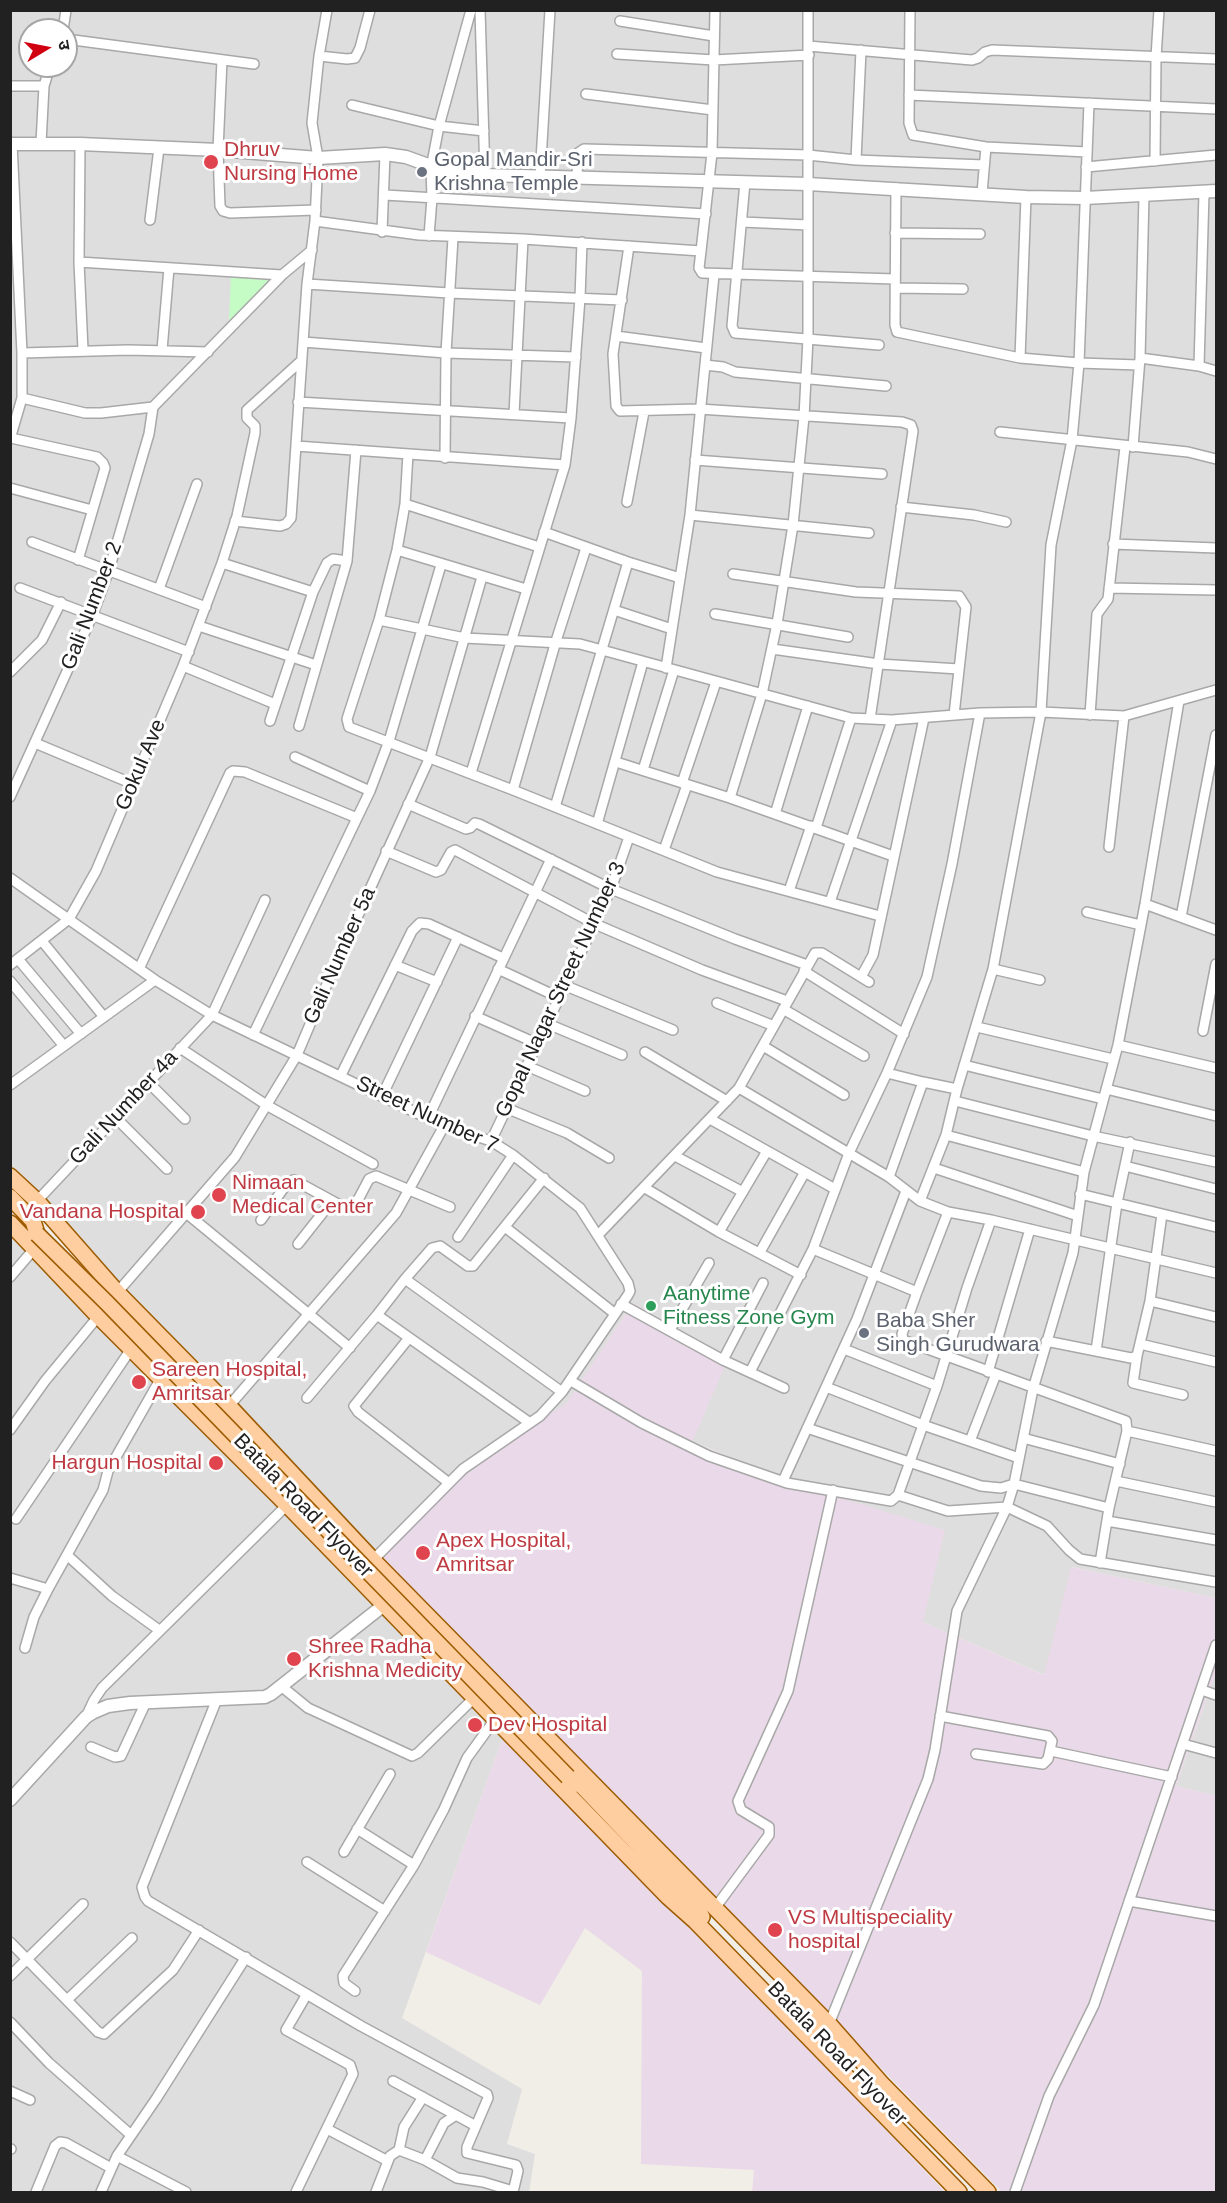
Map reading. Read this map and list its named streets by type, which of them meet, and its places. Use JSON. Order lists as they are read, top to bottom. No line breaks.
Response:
{"streets":{"main road":["Batala Road Flyover"],"street":["Gali Number 2","Gokul Ave","Gali Number 5a","Gopal Nagar Street Number 3","Gali Number 4a","Street Number 7"]},"crossings":[["Gokul Ave","Street Number 7"],["Gali Number 5a","Street Number 7"],["Gopal Nagar Street Number 3","Street Number 7"],["Gali Number 4a","Street Number 7"]],"places":["Dhruv Nursing Home","Gopal Mandir-Sri Krishna Temple","Nimaan Medical Center","Vandana Hospital","Aanytime Fitness Zone Gym","Baba Sher Singh Gurudwara","Sareen Hospital, Amritsar","Hargun Hospital","Apex Hospital, Amritsar","Shree Radha Krishna Medicity","Dev Hospital","VS Multispeciality hospital"],"north":"right"}
